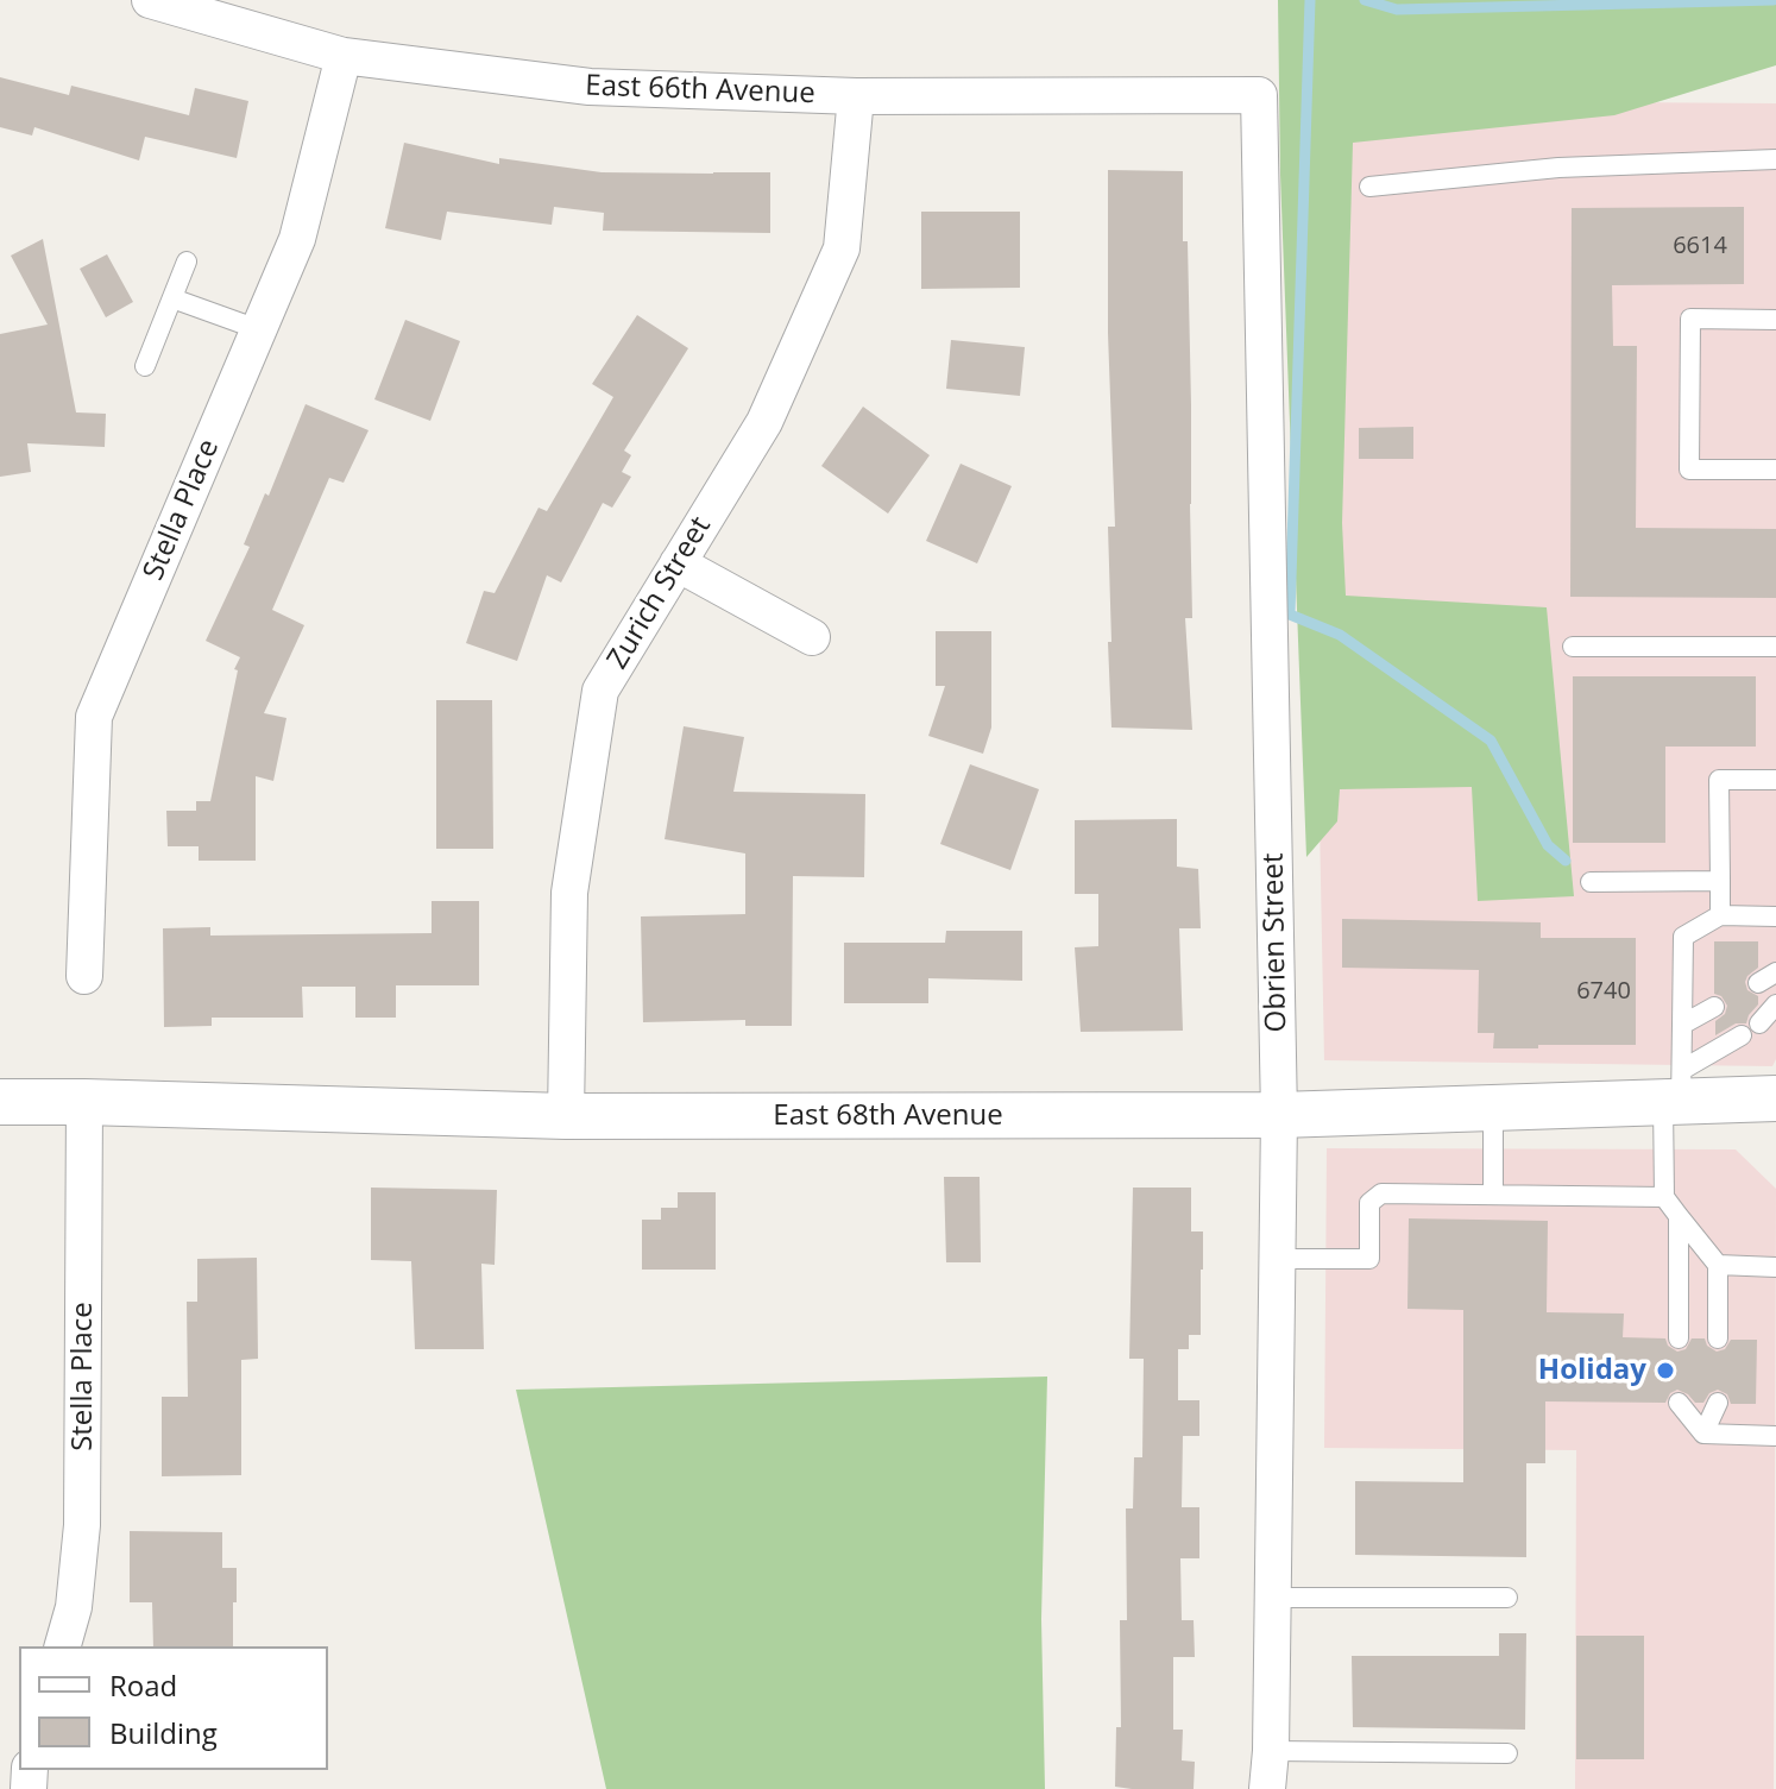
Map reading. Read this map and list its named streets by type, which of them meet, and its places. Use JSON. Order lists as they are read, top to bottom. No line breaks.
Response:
{"streets":{"street":["East 66th Avenue","Stella Place","Zurich Street","Obrien Street","East 68th Avenue"]},"crossings":[["East 66th Avenue","Stella Place"],["East 66th Avenue","Zurich Street"],["East 66th Avenue","Obrien Street"],["Stella Place","East 68th Avenue"],["Zurich Street","East 68th Avenue"],["Obrien Street","East 68th Avenue"]],"places":["Holiday"],"house_numbers":["6614","6740"],"legend":["Road","Building"]}
